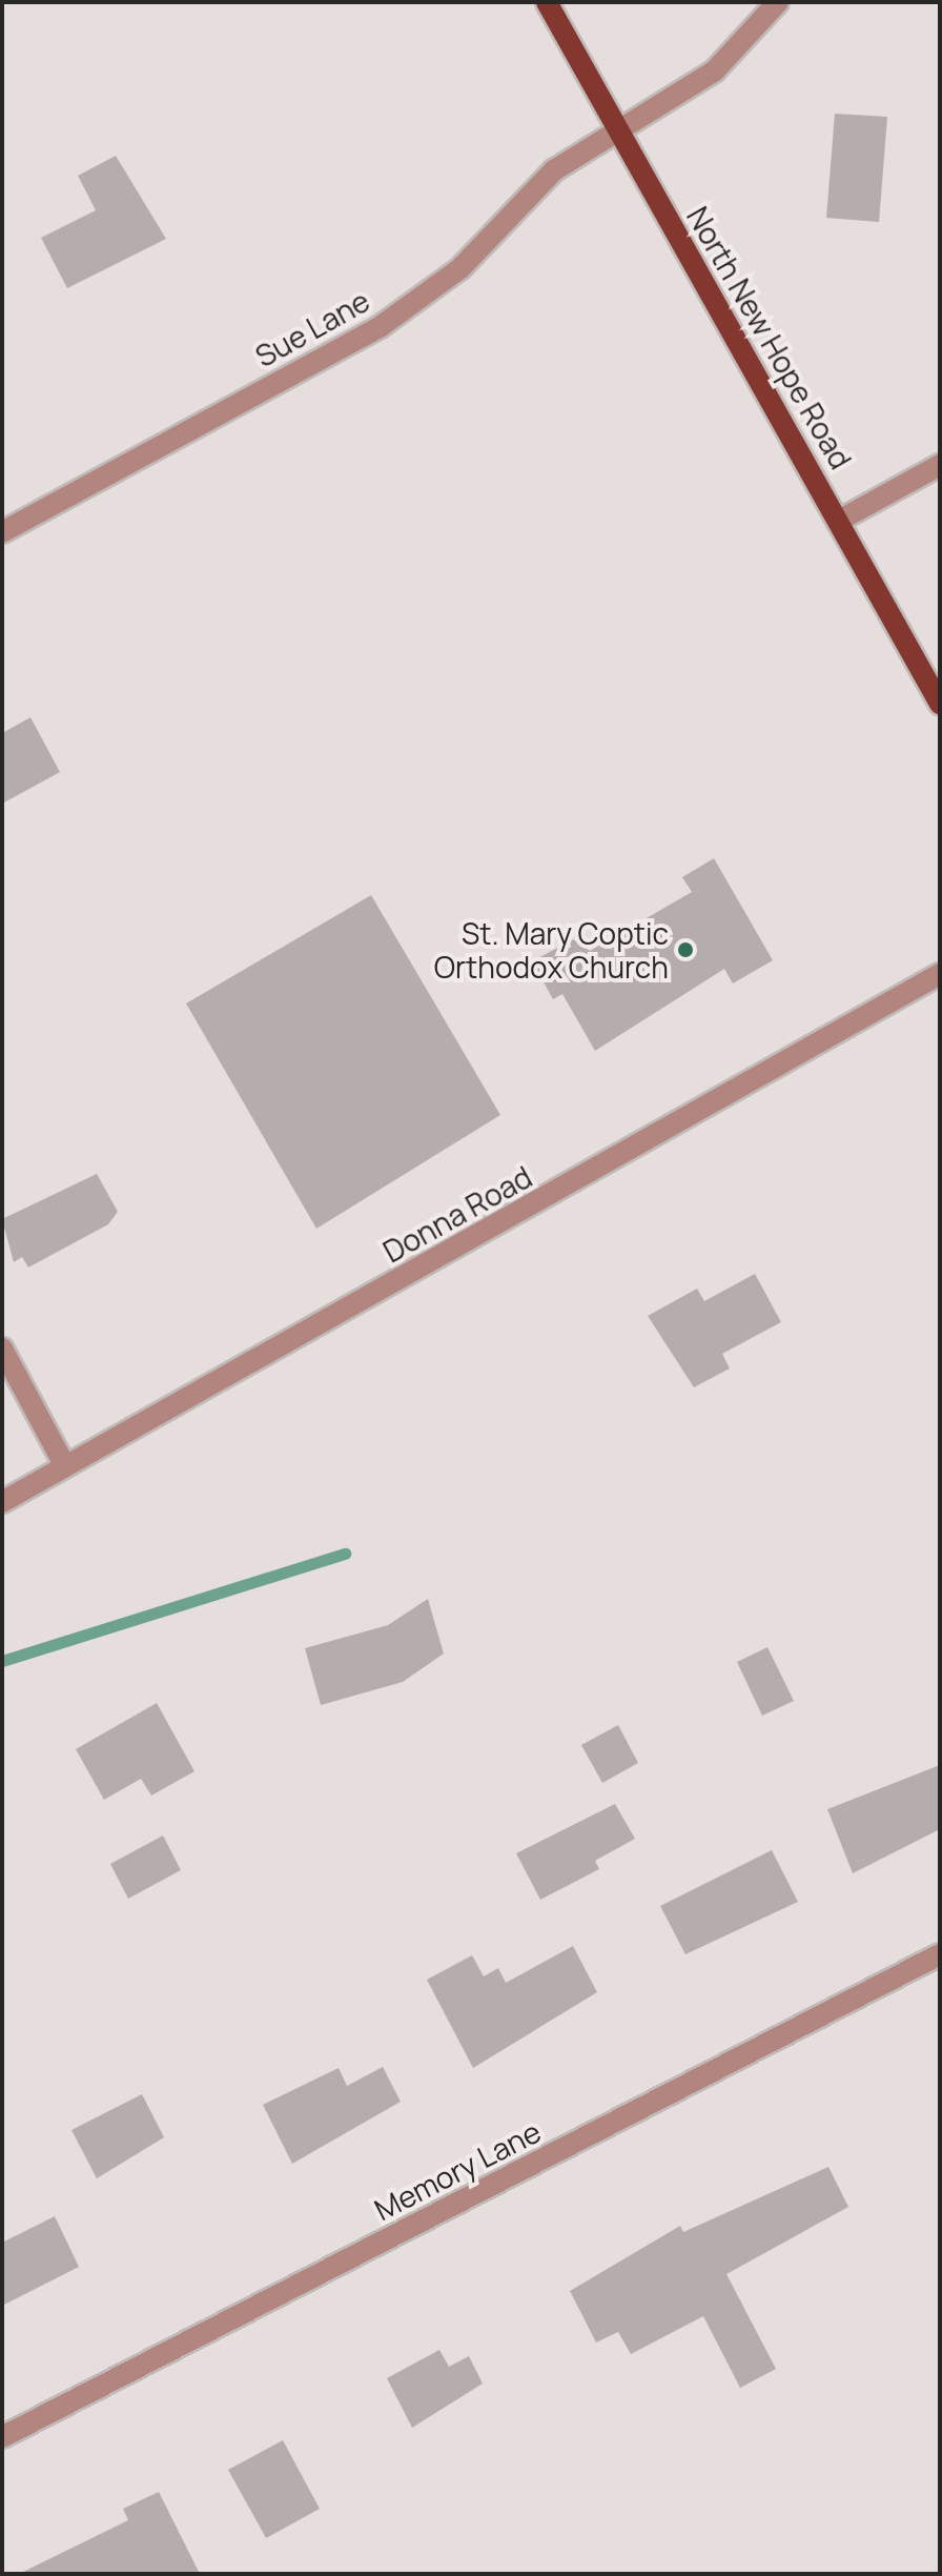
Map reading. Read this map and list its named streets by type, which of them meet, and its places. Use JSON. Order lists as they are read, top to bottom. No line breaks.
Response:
{"streets":{"main road":["North New Hope Road"],"street":["Sue Lane","Donna Road","Memory Lane"]},"crossings":[["Sue Lane","North New Hope Road"]],"places":["St. Mary Coptic Orthodox Church"]}
